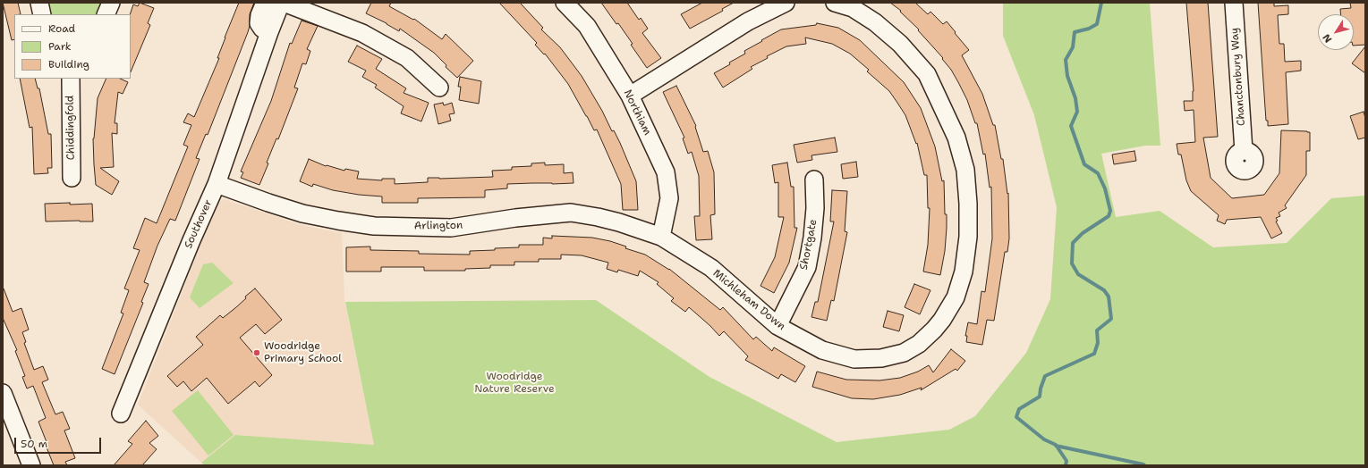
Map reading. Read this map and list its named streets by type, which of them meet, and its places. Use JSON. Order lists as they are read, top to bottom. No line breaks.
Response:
{"streets":{"street":["Chanctonbury Way","Northiam","Chiddingfold","Southover","Arlington","Shortgate","Michleham Down"]},"crossings":[["Northiam","Arlington"],["Northiam","Michleham Down"],["Southover","Arlington"],["Arlington","Michleham Down"],["Shortgate","Michleham Down"]],"parks":["Woodridge Nature Reserve"],"places":["Woodridge Primary School"],"legend":["Road","Park","Building"],"scale_bar":"50 m","north":"bottom left"}
